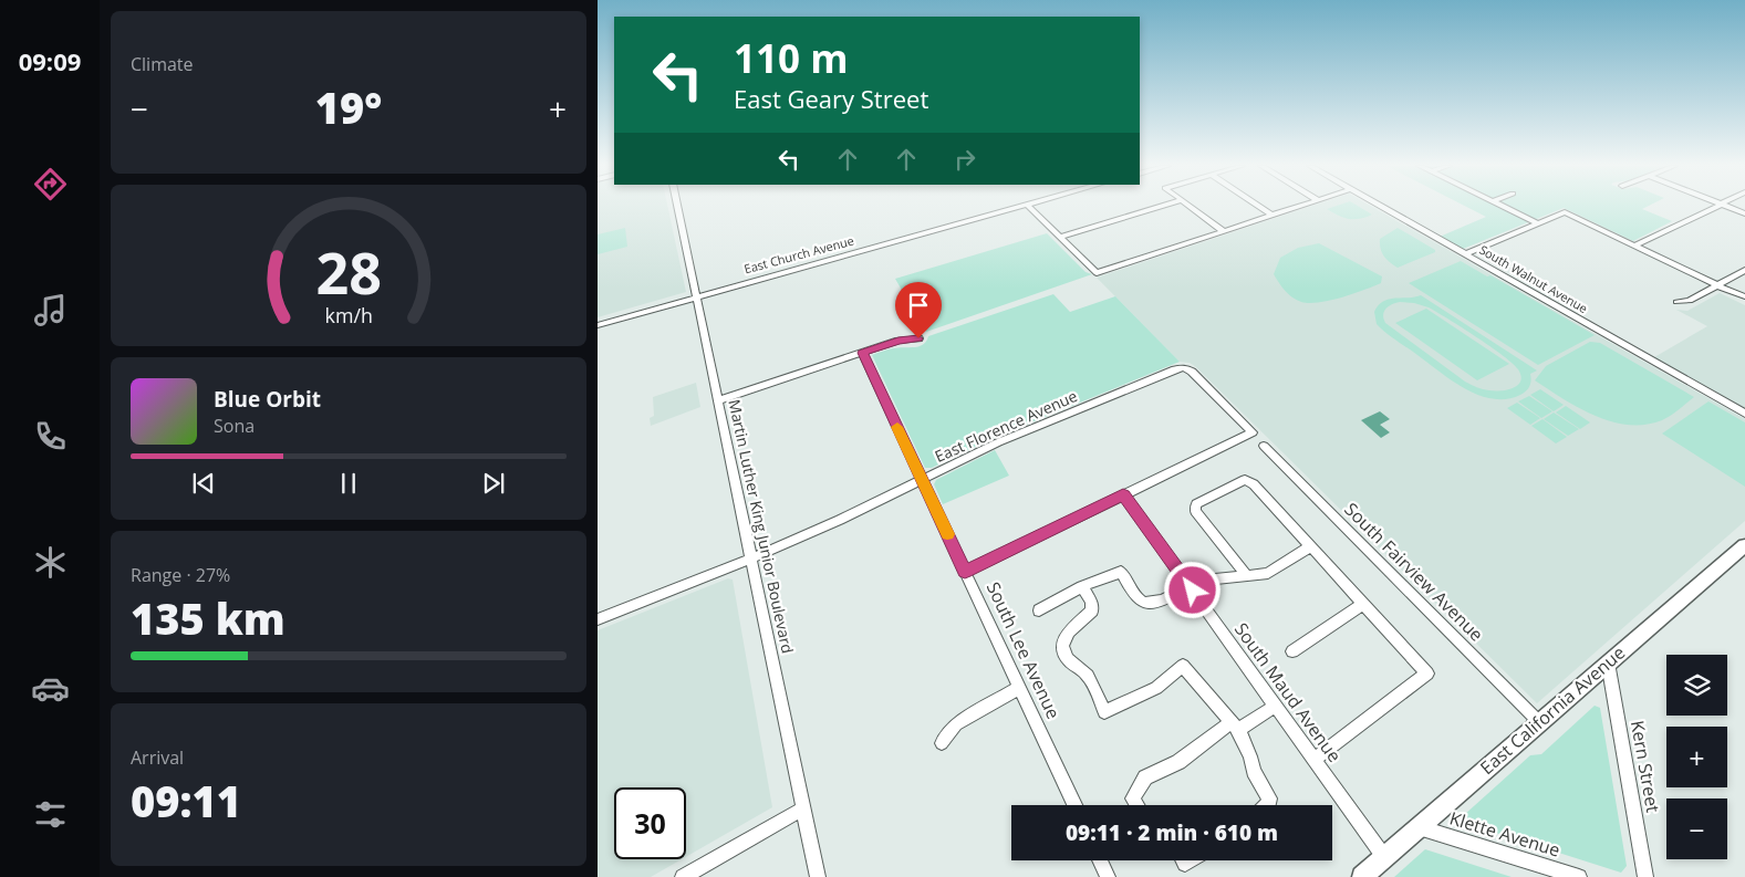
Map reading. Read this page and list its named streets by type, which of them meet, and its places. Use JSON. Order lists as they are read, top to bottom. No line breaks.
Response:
{"streets":{"main road":["East California Avenue"],"street":["East Church Avenue","South Walnut Avenue","East Florence Avenue","Martin Luther King Junior Boulevard","South Fairview Avenue","South Lee Avenue","South Maud Avenue","Kern Street","Klette Avenue"]},"crossings":[["East Church Avenue","Martin Luther King Junior Boulevard"],["East Florence Avenue","Martin Luther King Junior Boulevard"],["East Florence Avenue","South Lee Avenue"],["East Florence Avenue","South Maud Avenue"],["South Fairview Avenue","East California Avenue"],["South Maud Avenue","East California Avenue"],["East California Avenue","Kern Street"],["East California Avenue","Klette Avenue"]],"page":{"tabs":"09:09","tile":["Climate",["Range · 27%","135 km"],["Arrival","09:11"]],"turn":["110 m","East Geary Street"],"heat":["−","19°","+"],"song":["Blue Orbit","Sona"],"map_buttons":["+","−"],"limit":"30","trip":"09:11 · 2 min · 610 m","gauge":["28","km/h"]}}
